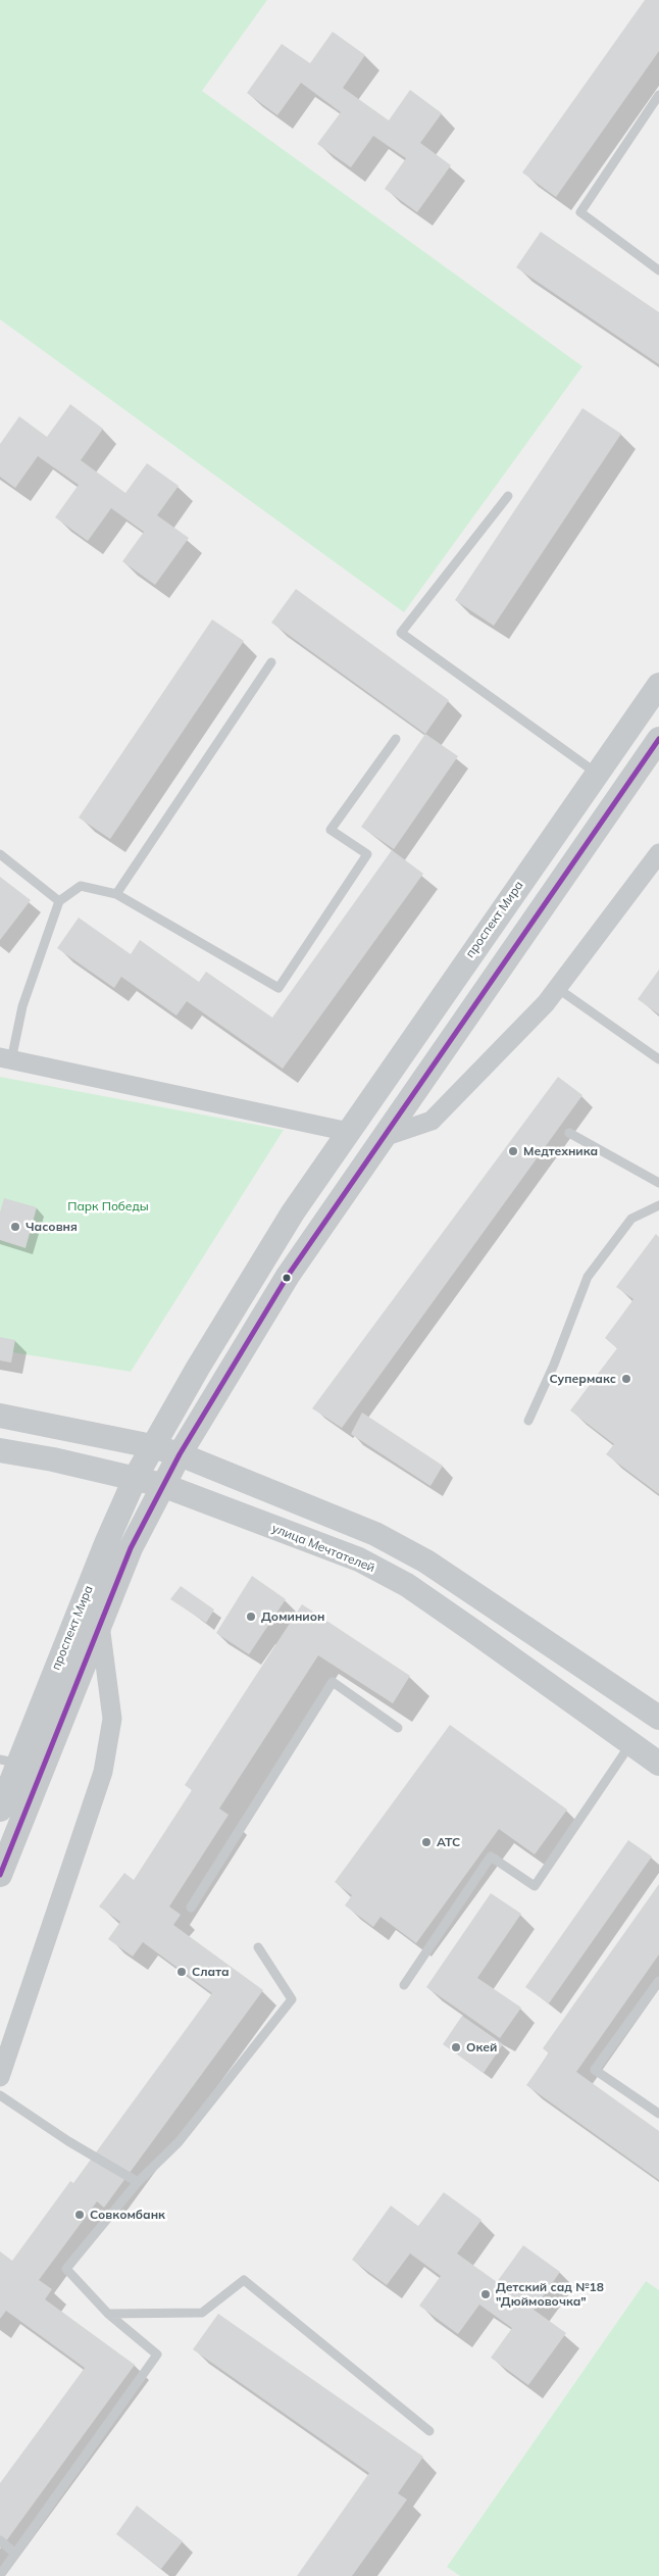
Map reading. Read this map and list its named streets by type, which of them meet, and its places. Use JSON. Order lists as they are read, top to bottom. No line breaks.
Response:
{"streets":{"street":["проспект Мира","улица Мечтателей"]},"crossings":[["проспект Мира","улица Мечтателей"]],"parks":["Парк Победы"],"places":["Медтехника","Часовня","Супермакс","Доминион","АТС","Слата","Окей","Совкомбанк","Детский сад №18 \"Дюймовочка\""]}
